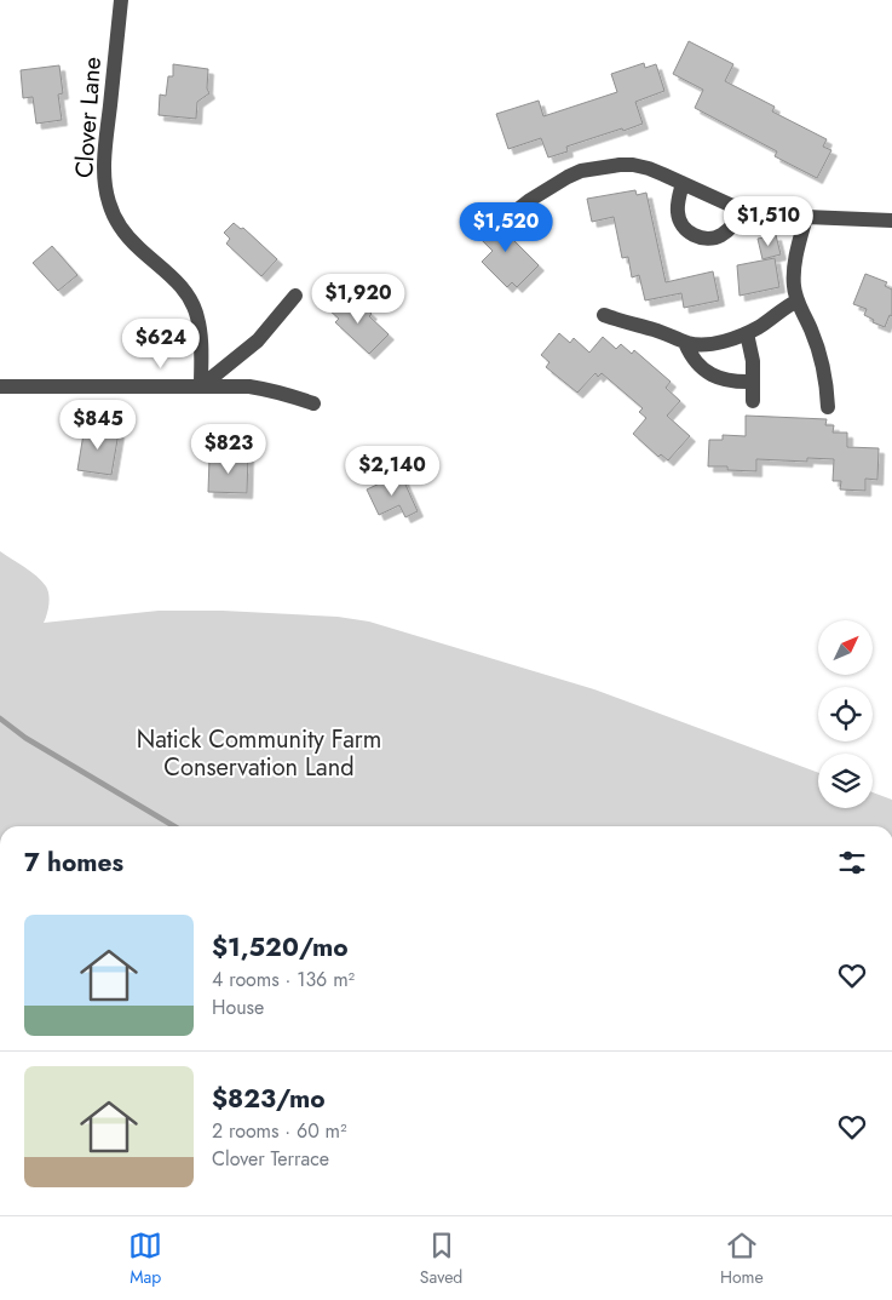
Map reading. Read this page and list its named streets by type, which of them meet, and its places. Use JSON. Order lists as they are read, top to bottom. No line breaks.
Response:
{"streets":{"street":["Clover Lane"]},"parks":["Natick Community Farm Conservation Land"],"north":"top right","page":{"price":["$1,510","$1,520","$1,920","$624","$845","$823","$2,140"],"heading":"7 homes","list":[{"name":"$1,520/mo","note":"4 rooms · 136 m² · House"},{"name":"$823/mo","note":"2 rooms · 60 m² · Clover Terrace"}],"tabs":["Map","Saved","Home"]}}
